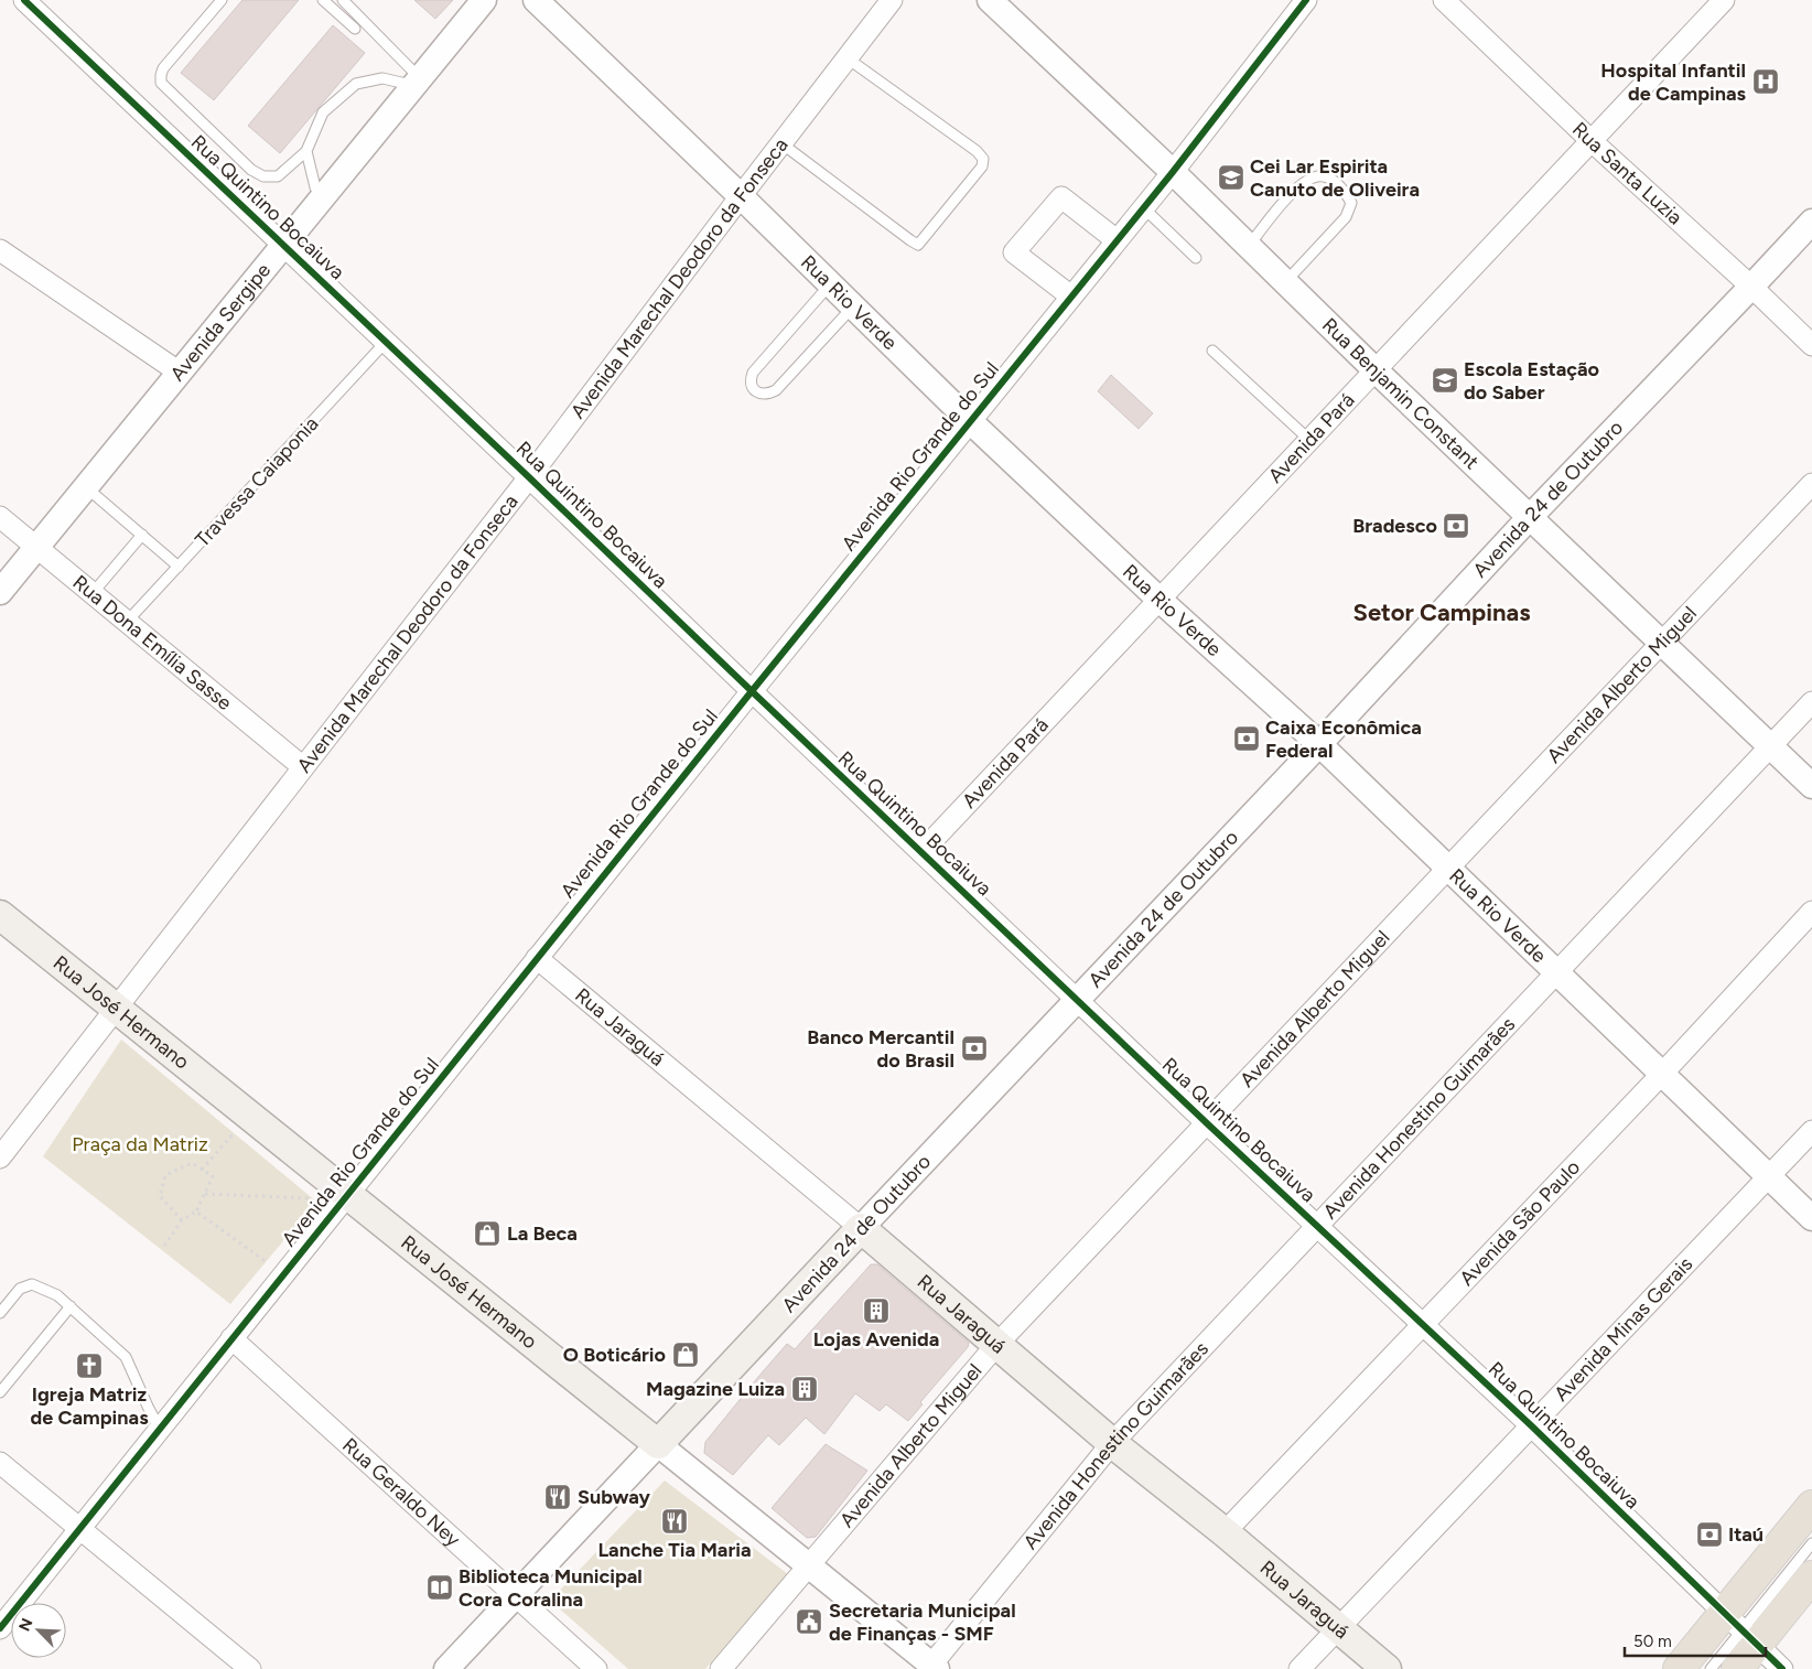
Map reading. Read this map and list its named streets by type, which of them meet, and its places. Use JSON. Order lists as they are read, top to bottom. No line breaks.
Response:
{"streets":{"main road":["Avenida 24 de Outubro","Rua José Hermano","Rua Jaraguá"],"street":["Rua Santa Luzia","Rua Quintino Bocaiuva","Avenida Marechal Deodoro da Fonseca","Rua Rio Verde","Avenida Sergipe","Rua Benjamin Constant","Avenida Pará","Avenida Rio Grande do Sul","Rua Dona Emília Sasse","Avenida Alberto Miguel","Avenida Honestino Guimarães","Avenida São Paulo","Avenida Minas Gerais","Rua Geraldo Ney"],"lane":["Travessa Caiaponia"]},"crossings":[["Rua Santa Luzia","Avenida Pará"],["Rua Santa Luzia","Avenida 24 de Outubro"],["Rua Quintino Bocaiuva","Avenida Marechal Deodoro da Fonseca"],["Rua Quintino Bocaiuva","Avenida Sergipe"],["Rua Quintino Bocaiuva","Avenida Pará"],["Rua Quintino Bocaiuva","Avenida Rio Grande do Sul"],["Rua Quintino Bocaiuva","Travessa Caiaponia"],["Rua Quintino Bocaiuva","Avenida 24 de Outubro"],["Rua Quintino Bocaiuva","Avenida Alberto Miguel"],["Rua Quintino Bocaiuva","Avenida Honestino Guimarães"],["Rua Quintino Bocaiuva","Avenida São Paulo"],["Rua Quintino Bocaiuva","Avenida Minas Gerais"],["Avenida Marechal Deodoro da Fonseca","Rua Rio Verde"],["Avenida Marechal Deodoro da Fonseca","Rua Dona Emília Sasse"],["Avenida Marechal Deodoro da Fonseca","Rua José Hermano"],["Rua Rio Verde","Avenida Pará"],["Rua Rio Verde","Avenida Rio Grande do Sul"],["Rua Rio Verde","Avenida 24 de Outubro"],["Rua Rio Verde","Avenida Alberto Miguel"],["Rua Rio Verde","Avenida Honestino Guimarães"],["Rua Rio Verde","Avenida São Paulo"],["Rua Rio Verde","Avenida Minas Gerais"],["Avenida Sergipe","Rua Dona Emília Sasse"],["Rua Benjamin Constant","Avenida Pará"],["Rua Benjamin Constant","Avenida Rio Grande do Sul"],["Rua Benjamin Constant","Avenida 24 de Outubro"],["Rua Benjamin Constant","Avenida Alberto Miguel"],["Rua Benjamin Constant","Avenida Honestino Guimarães"],["Avenida Rio Grande do Sul","Rua José Hermano"],["Avenida Rio Grande do Sul","Rua Jaraguá"],["Avenida Rio Grande do Sul","Rua Geraldo Ney"],["Travessa Caiaponia","Rua Dona Emília Sasse"],["Avenida 24 de Outubro","Rua José Hermano"],["Avenida 24 de Outubro","Rua Jaraguá"],["Avenida 24 de Outubro","Rua Geraldo Ney"],["Avenida Alberto Miguel","Rua José Hermano"],["Avenida Alberto Miguel","Rua Jaraguá"],["Rua José Hermano","Avenida Honestino Guimarães"],["Rua Jaraguá","Avenida Honestino Guimarães"],["Rua Jaraguá","Avenida São Paulo"],["Rua Jaraguá","Avenida Minas Gerais"]],"districts":["Setor Campinas"],"parks":["Praça da Matriz"],"places":{"hospital":["Hospital Infantil de Campinas"],"school or university":["Cei Lar Espirita Canuto de Oliveira","Escola Estação do Saber"],"bank":["Bradesco","Caixa Econômica Federal","Banco Mercantil do Brasil","Itaú"],"shop":["La Beca","O Boticário"],"building":["Lojas Avenida","Magazine Luiza"],"church":["Igreja Matriz de Campinas"],"restaurant":["Subway","Lanche Tia Maria"],"library":["Biblioteca Municipal Cora Coralina"],"public building":["Secretaria Municipal de Finanças - SMF"]},"scale_bar":"50 m","north":"top left"}
